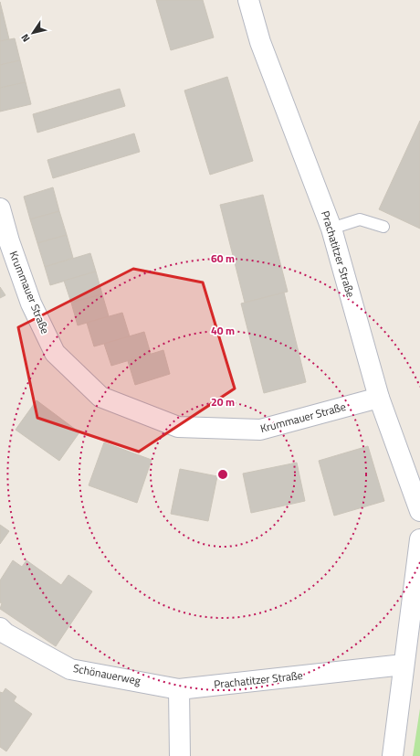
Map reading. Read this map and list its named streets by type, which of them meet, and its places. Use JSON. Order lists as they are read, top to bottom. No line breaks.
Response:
{"streets":{"street":["Prachatitzer Straße","Krummauer Straße","Schönauerweg"]},"crossings":[["Prachatitzer Straße","Krummauer Straße"],["Prachatitzer Straße","Schönauerweg"]],"north":"bottom left","rings":["60 m","40 m","20 m"]}
